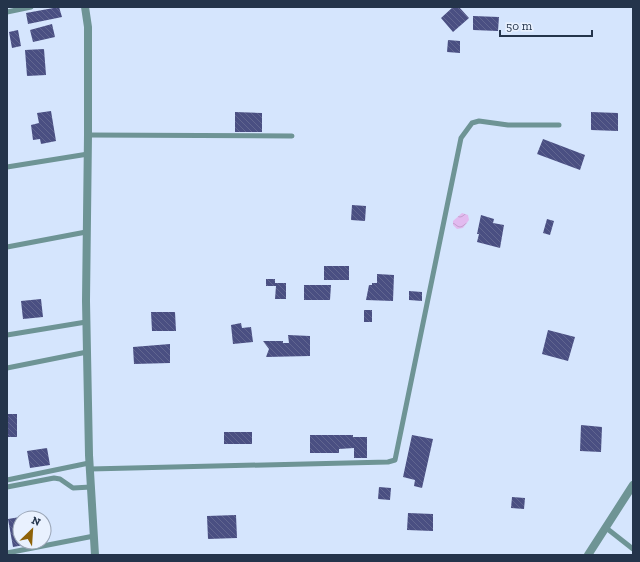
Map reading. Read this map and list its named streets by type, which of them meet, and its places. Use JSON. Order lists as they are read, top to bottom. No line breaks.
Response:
{"scale_bar":"50 m","north":"top right"}
